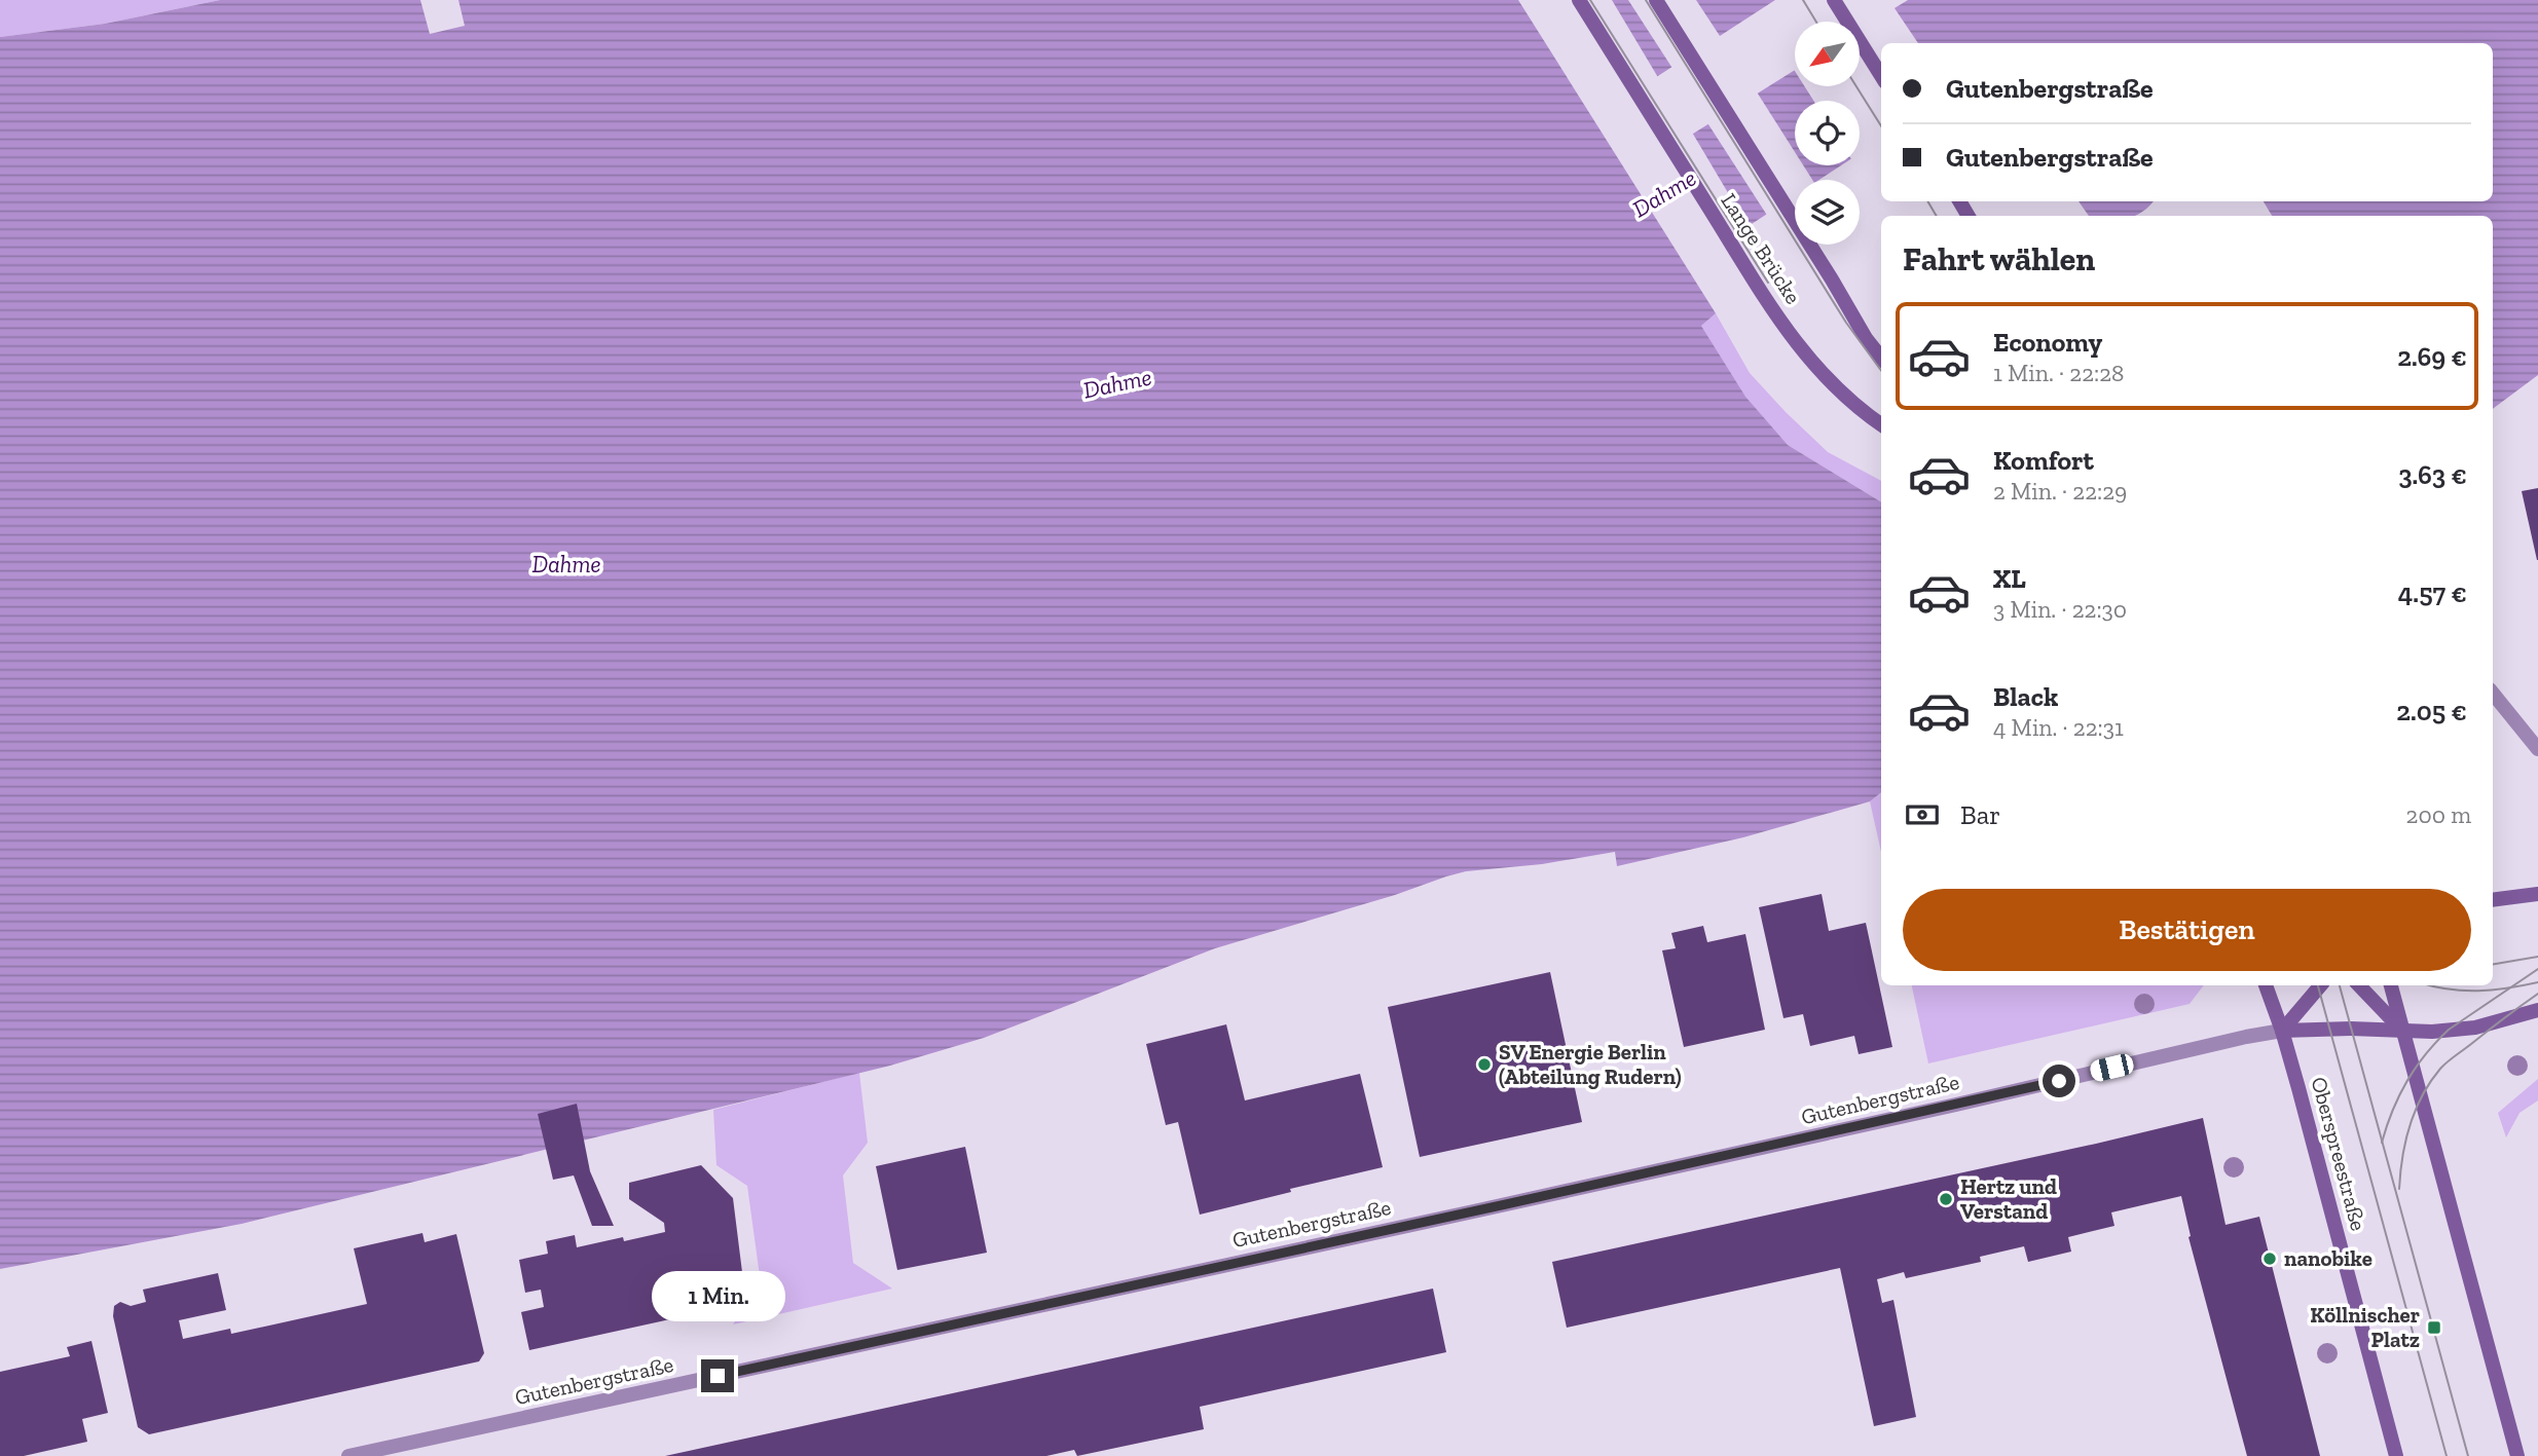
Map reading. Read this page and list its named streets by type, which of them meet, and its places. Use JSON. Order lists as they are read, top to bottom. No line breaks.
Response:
{"streets":{"main road":["Lange Brücke","Oberspreestraße"],"street":["Gutenbergstraße"]},"crossings":[["Gutenbergstraße","Oberspreestraße"]],"water":["Dahme"],"places":{"other":["SV Energie Berlin (Abteilung Rudern)","Hertz und Verstand","nanobike"],"transit":["Köllnischer Platz"]},"north":"bottom left","page":{"banner":["Gutenbergstraße","Gutenbergstraße"],"heading":"Fahrt wählen","list":[{"name":"Economy","note":"1 Min. · 22:28","value":"2.69 €"},{"name":"Komfort","note":"2 Min. · 22:29","value":"3.63 €"},{"name":"XL","note":"3 Min. · 22:30","value":"4.57 €"},{"name":"Black","note":"4 Min. · 22:31","value":"2.05 €"}],"pay":["Bar","200 m"],"buttons":"Bestätigen","bubble":"1 Min."}}
